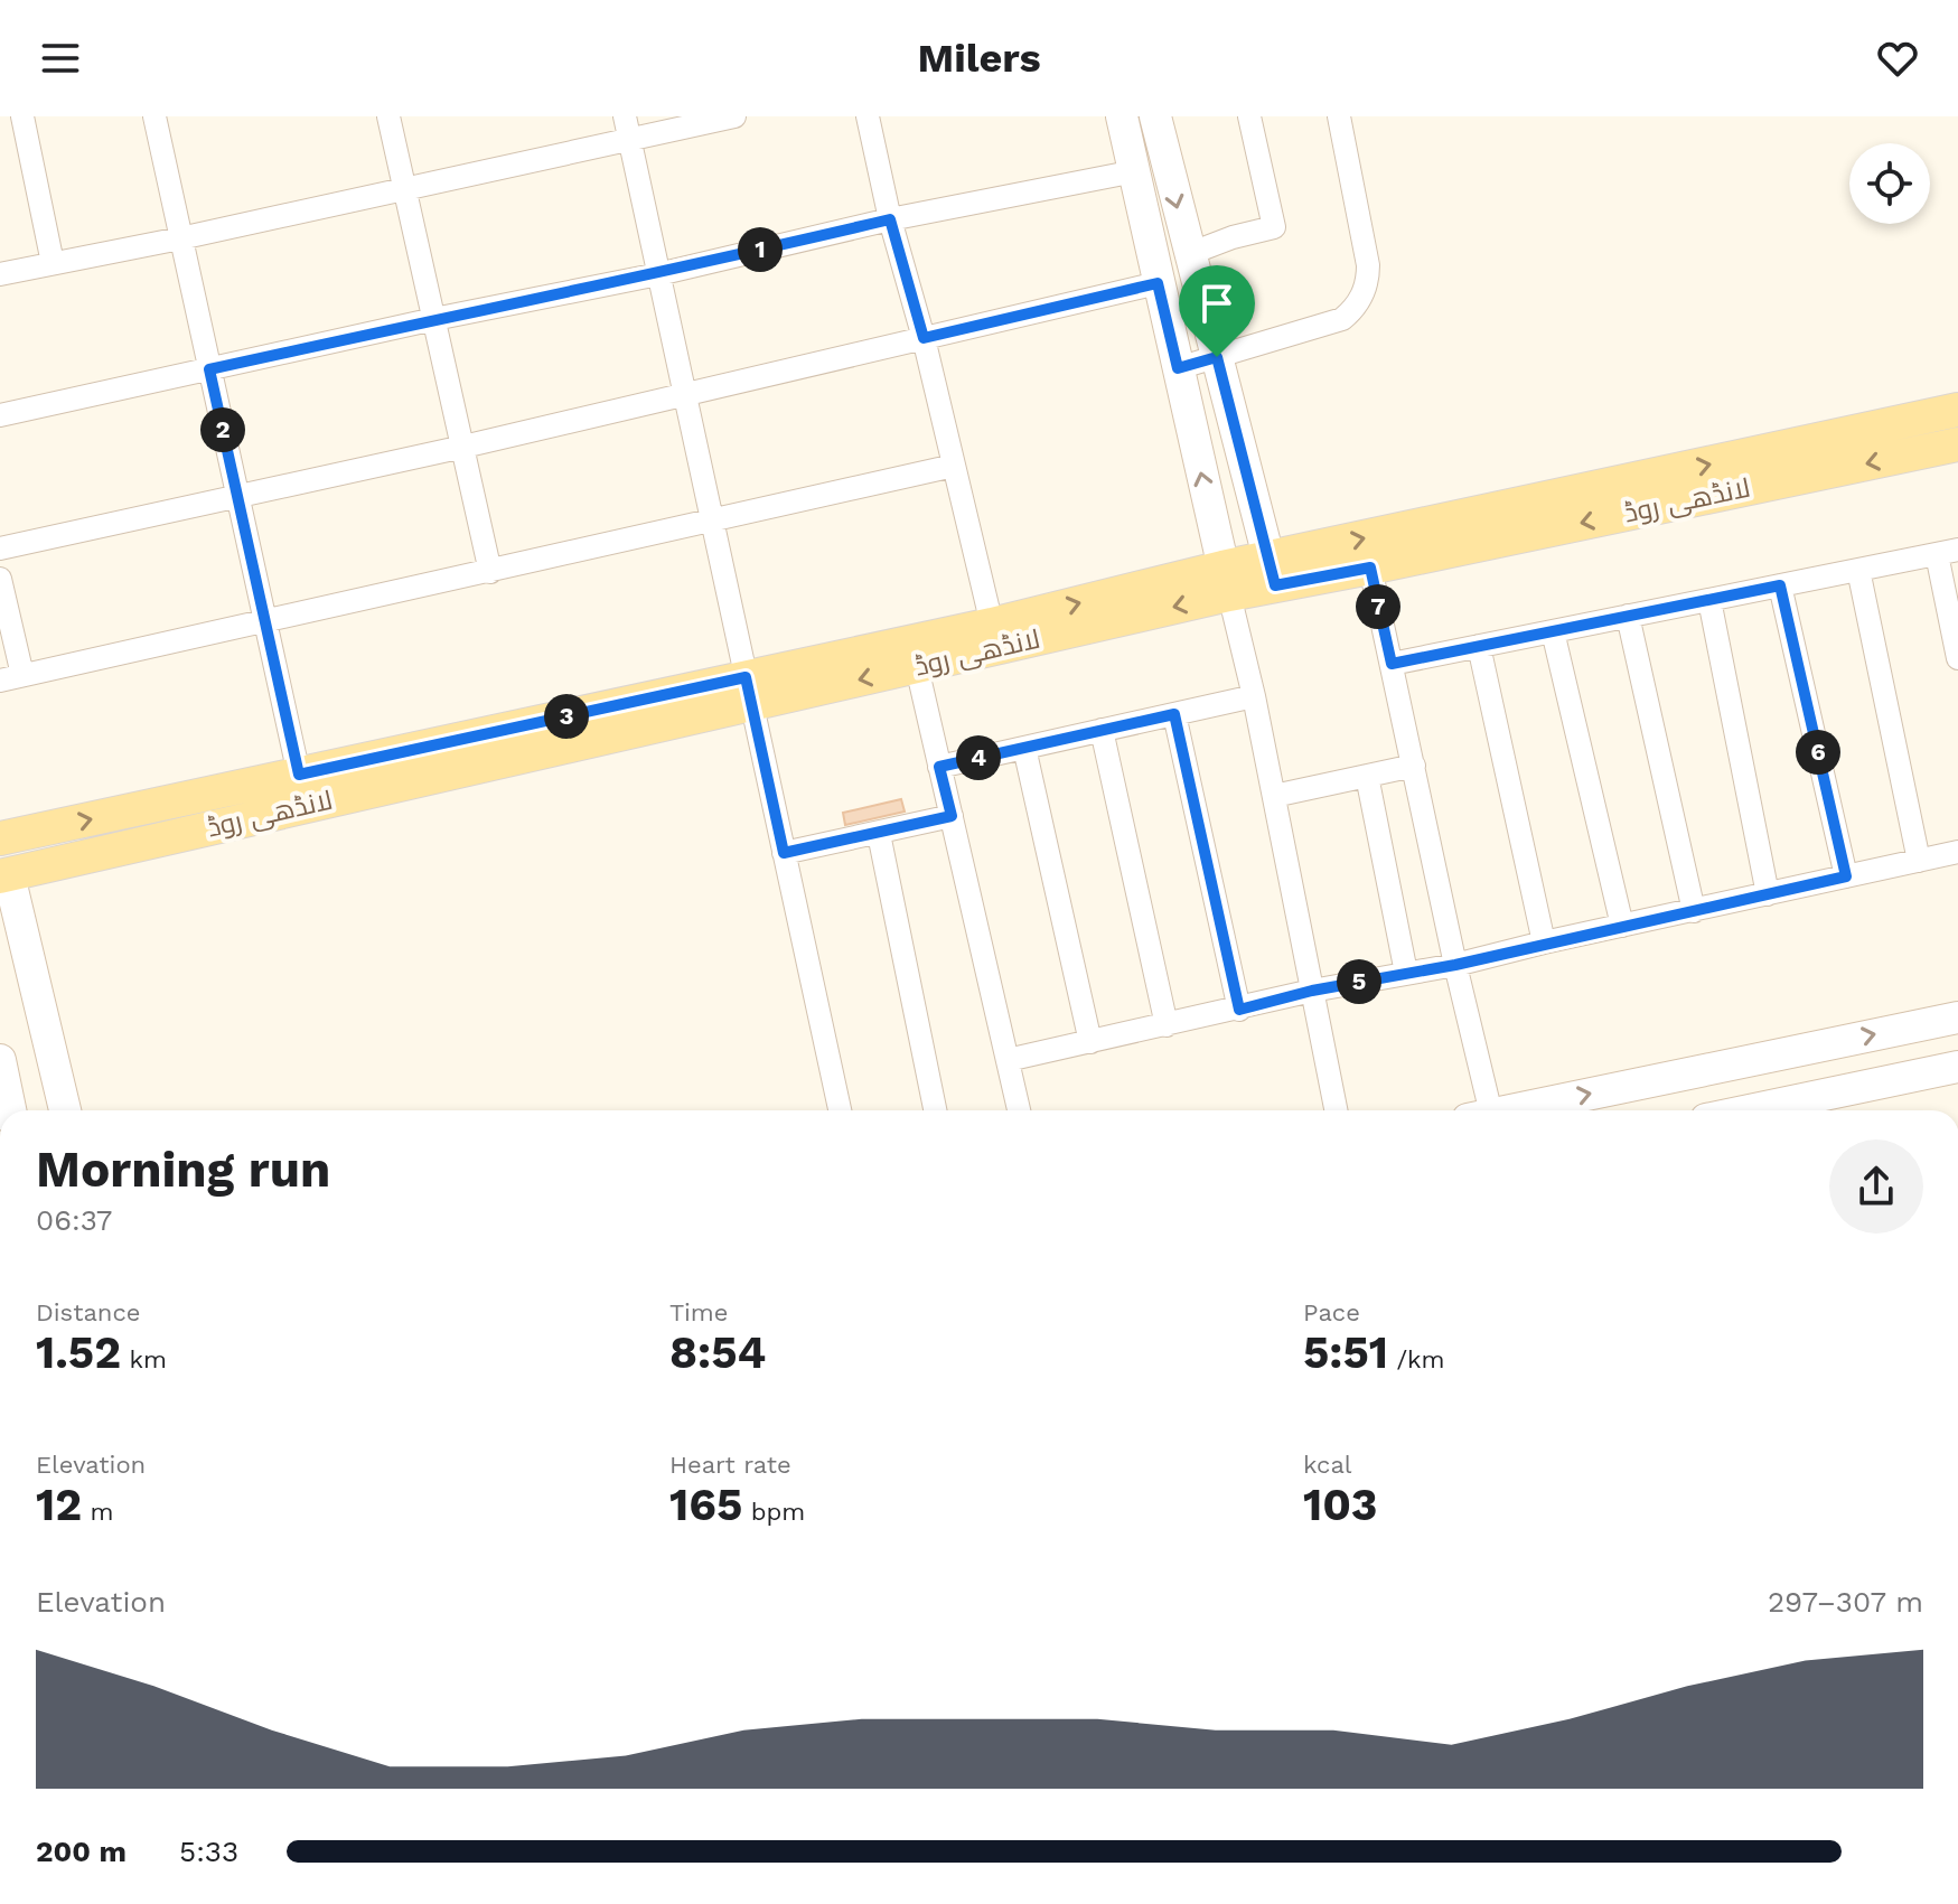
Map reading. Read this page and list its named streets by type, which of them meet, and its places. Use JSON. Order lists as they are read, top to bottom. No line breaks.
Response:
{"streets":{"main road":["لانڈھی روڈ"]},"page":{"header":"Milers","pins":["1","2","7","3","6","4","5"],"heading":["Morning run","06:37"],"stats":[["Distance","1.52 km"],["Time","8:54"],["Pace","5:51 /km"],["Elevation","12 m"],["Heart rate","165 bpm"],["kcal","103"]],"chart":["Elevation","297–307 m"],"list":[{"name":"200 m","note":"5:33"}]}}
